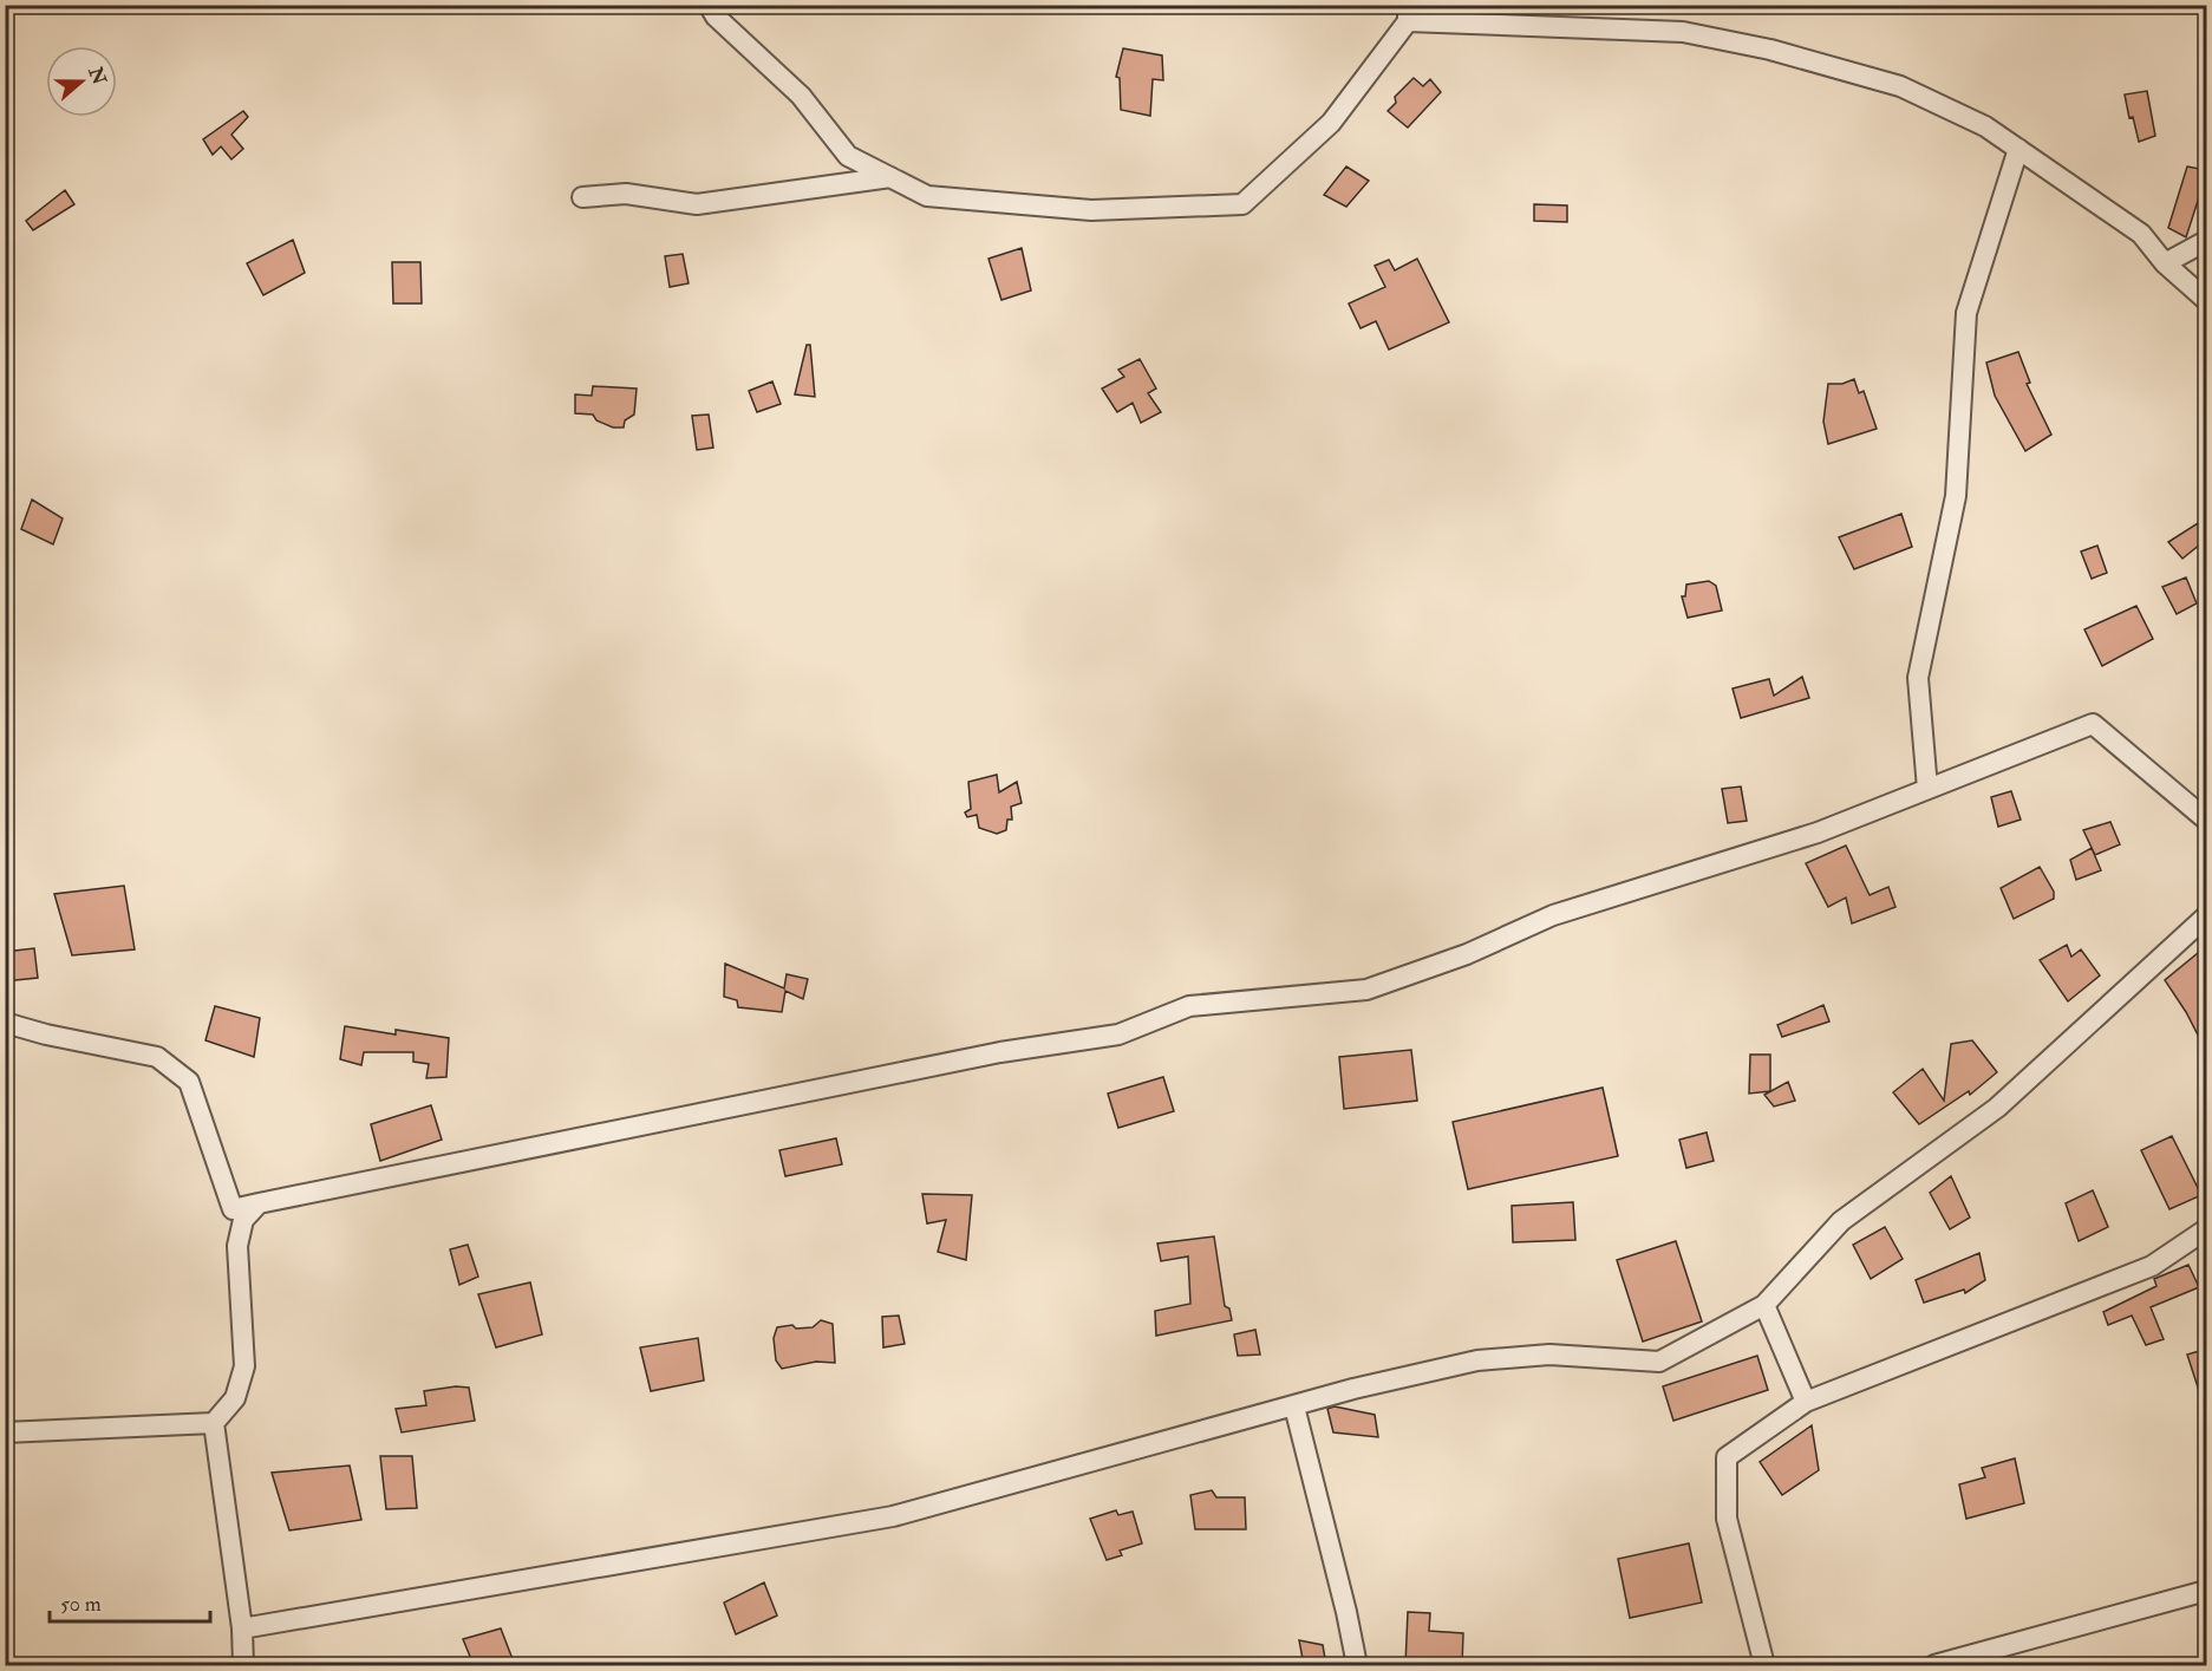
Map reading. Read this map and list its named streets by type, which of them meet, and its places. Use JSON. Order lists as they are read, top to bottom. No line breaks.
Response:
{"scale_bar":"50 m","north":"right"}
